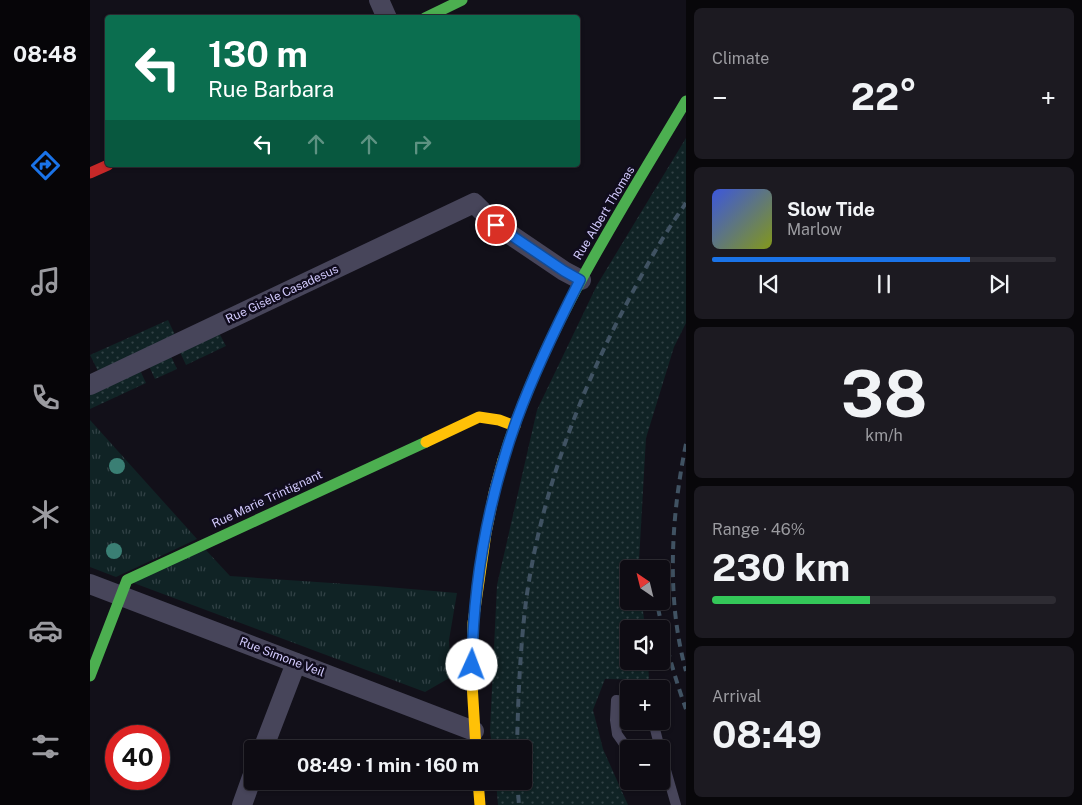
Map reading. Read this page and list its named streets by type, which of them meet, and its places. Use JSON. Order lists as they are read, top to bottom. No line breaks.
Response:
{"streets":{"street":["Rue Albert Thomas","Rue Gisèle Casadesus","Rue Marie Trintignant","Rue Simone Veil"]},"crossings":[["Rue Albert Thomas","Rue Gisèle Casadesus"],["Rue Albert Thomas","Rue Marie Trintignant"],["Rue Albert Thomas","Rue Simone Veil"],["Rue Marie Trintignant","Rue Simone Veil"]],"north":"top left","page":{"tabs":"08:48","tile":["Climate",["38","km/h"],["Range · 46%","230 km"],["Arrival","08:49"]],"turn":["130 m","Rue Barbara"],"heat":["−","22°","+"],"song":["Slow Tide","Marlow"],"map_buttons":["+","−"],"limit":"40","trip":"08:49 · 1 min · 160 m"}}
